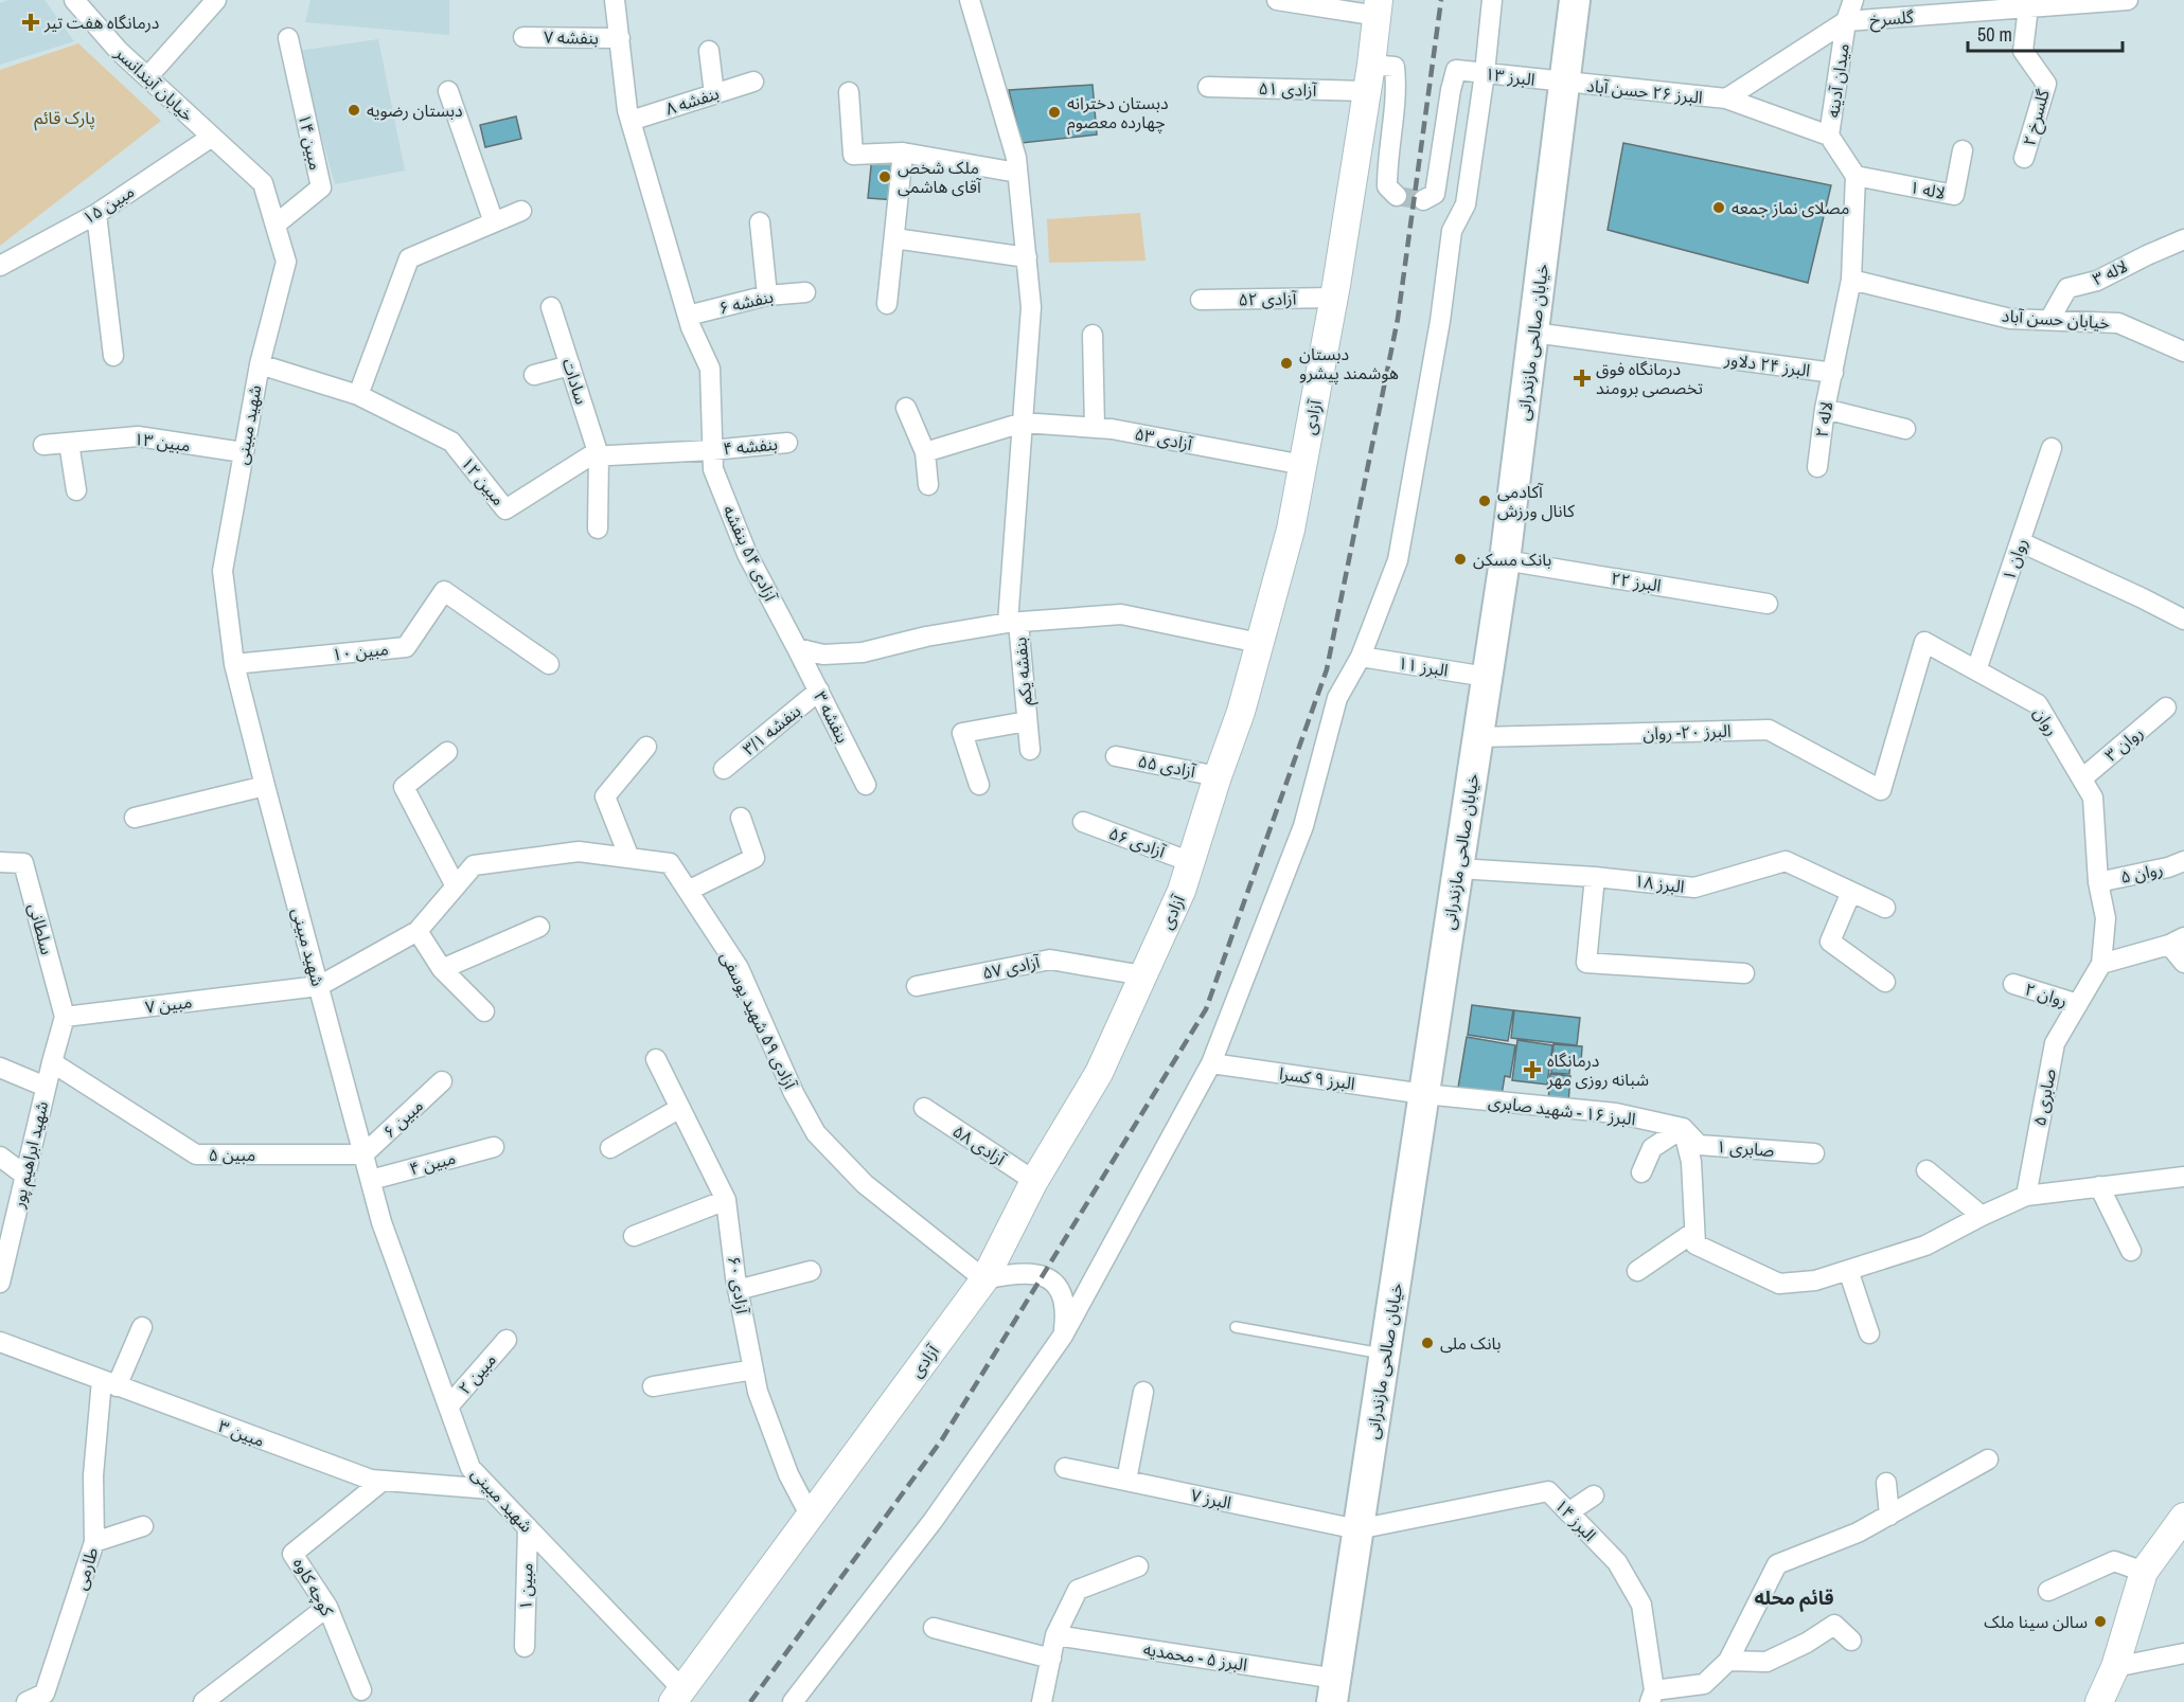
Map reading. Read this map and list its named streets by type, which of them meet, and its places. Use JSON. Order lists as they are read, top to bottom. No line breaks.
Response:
{"streets":{"main road":["خیابان صالحی مازندرانی","آزادی"],"street":["گلسرخ","بنفشه ۷","البرز ۱۳","میدان آدینه","خیابان آبندانسر","آزادی ۵۱","البرز ۲۶ حسن آباد","بنفشه ۸","گلسرخ ۲","مبین ۱۴","لاله ۱","مبین ۱۵","لاله ۳","آزادی ۵۲","بنفشه ۶","خیابان حسن آباد","البرز ۲۴ دلاور","سادات","لاله ۲","شهید مبینی","آزادی ۵۳","مبین ۱۳","بنفشه ۴","مبین ۱۲","آزادی ۵۴ بنفشه","روان ۱","البرز ۲۲","مبین ۱۰","البرز ۱۱","بنفشه یکم","بنفشه ۳","روان","بنفشه ۳/۱","البرز ۲۰- روان","روان ۳","آزادی ۵۵","آزادی ۵۶","روان ۵","البرز ۱۸","سلطانی","آزادی ۵۷","روان ۲","مبین ۷","آزادی ۵۹ شهید یوسفی","البرز ۹ کسرا","صابری ۵","البرز ۱۶ - شهید صابری","مبین ۶","آزادی ۵۸","صابری ۱","شهید ابراهیم پور","مبین ۵","مبین ۴","آزادی ۶۰","مبین ۲","مبین ۳","البرز ۷","البرز ۱۴","طارمی","کوچه کاوه","مبین ۱","البرز ۵ - محمدیه"]},"crossings":[["گلسرخ","میدان آدینه"],["گلسرخ","گلسرخ ۲"],["بنفشه ۷","آزادی ۵۴ بنفشه"],["البرز ۱۳","البرز ۲۶ حسن آباد"],["البرز ۱۳","خیابان صالحی مازندرانی"],["میدان آدینه","البرز ۲۶ حسن آباد"],["خیابان آبندانسر","مبین ۱۵"],["خیابان آبندانسر","شهید مبینی"],["آزادی ۵۱","آزادی"],["البرز ۲۶ حسن آباد","خیابان صالحی مازندرانی"],["بنفشه ۸","آزادی ۵۴ بنفشه"],["مبین ۱۴","شهید مبینی"],["لاله ۱","البرز ۲۴ دلاور"],["مبین ۱۵","شهید مبینی"],["لاله ۳","خیابان حسن آباد"],["آزادی ۵۲","آزادی"],["بنفشه ۶","آزادی ۵۴ بنفشه"],["خیابان حسن آباد","البرز ۲۴ دلاور"],["خیابان صالحی مازندرانی","البرز ۲۴ دلاور"],["خیابان صالحی مازندرانی","البرز ۲۲"],["خیابان صالحی مازندرانی","البرز ۱۱"],["خیابان صالحی مازندرانی","البرز ۲۰- روان"],["خیابان صالحی مازندرانی","البرز ۱۸"],["خیابان صالحی مازندرانی","البرز ۹ کسرا"],["خیابان صالحی مازندرانی","البرز ۱۶ - شهید صابری"],["خیابان صالحی مازندرانی","البرز ۷"],["خیابان صالحی مازندرانی","البرز ۱۴"],["خیابان صالحی مازندرانی","البرز ۵ - محمدیه"],["البرز ۲۴ دلاور","لاله ۲"],["سادات","مبین ۱۲"],["آزادی","شهید مبینی"],["آزادی","آزادی ۵۳"],["آزادی","آزادی ۵۵"],["آزادی","آزادی ۵۶"],["آزادی","آزادی ۵۷"],["آزادی","آزادی ۵۹ شهید یوسفی"],["آزادی","آزادی ۵۸"],["آزادی","آزادی ۶۰"],["شهید مبینی","مبین ۱۳"],["شهید مبینی","مبین ۱۲"],["شهید مبینی","مبین ۱۰"],["شهید مبینی","مبین ۷"],["شهید مبینی","مبین ۶"],["شهید مبینی","مبین ۵"],["شهید مبینی","مبین ۴"],["شهید مبینی","مبین ۲"],["شهید مبینی","مبین ۳"],["شهید مبینی","مبین ۱"],["آزادی ۵۳","بنفشه یکم"],["بنفشه ۴","مبین ۱۲"],["بنفشه ۴","آزادی ۵۴ بنفشه"],["مبین ۱۲","آزادی ۵۴ بنفشه"],["آزادی ۵۴ بنفشه","بنفشه ۳"],["روان ۱","روان"],["بنفشه ۳","بنفشه ۳/۱"],["روان","البرز ۲۰- روان"],["روان","روان ۳"],["روان","روان ۵"],["روان","روان ۲"],["روان","صابری ۵"],["سلطانی","مبین ۷"],["روان ۲","صابری ۵"],["البرز ۹ کسرا","البرز ۱۶ - شهید صابری"],["البرز ۱۶ - شهید صابری","صابری ۱"],["مبین ۶","مبین ۵"],["شهید ابراهیم پور","مبین ۵"],["مبین ۳","طارمی"],["مبین ۳","کوچه کاوه"],["البرز ۷","البرز ۱۴"]],"districts":["قائم محله"],"parks":["پارک قائم"],"places":{"health":["درمانگاه هفت تیر","درمانگاه فوق تخصصی برومند","درمانگاه شبانه روزی مهر"],"other":["دبستان رضویه","دبستان دخترانه چهارده معصوم","ملک شخص آقای هاشمی","مصلای نماز جمعه","دبستان هوشمند پیشرو","آکادمی کانال ورزش","بانک مسکن","بانک ملی","سالن سینا ملک"]},"scale_bar":"50 m"}
